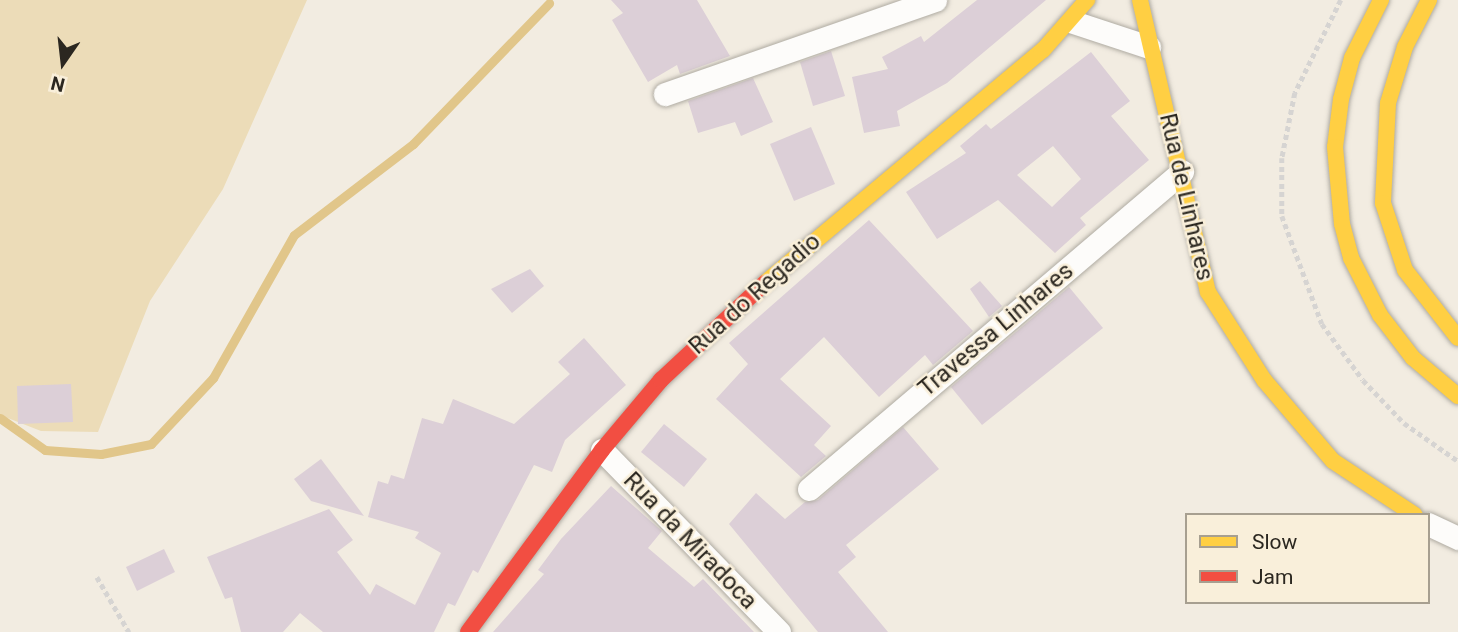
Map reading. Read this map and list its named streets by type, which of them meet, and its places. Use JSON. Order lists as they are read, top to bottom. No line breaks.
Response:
{"streets":{"main road":["Rua de Linhares","Rua do Regadio"],"street":["Travessa Linhares","Rua da Miradoca"]},"crossings":[["Rua de Linhares","Travessa Linhares"],["Rua do Regadio","Rua da Miradoca"]],"legend":["Slow","Jam"],"north":"bottom"}
